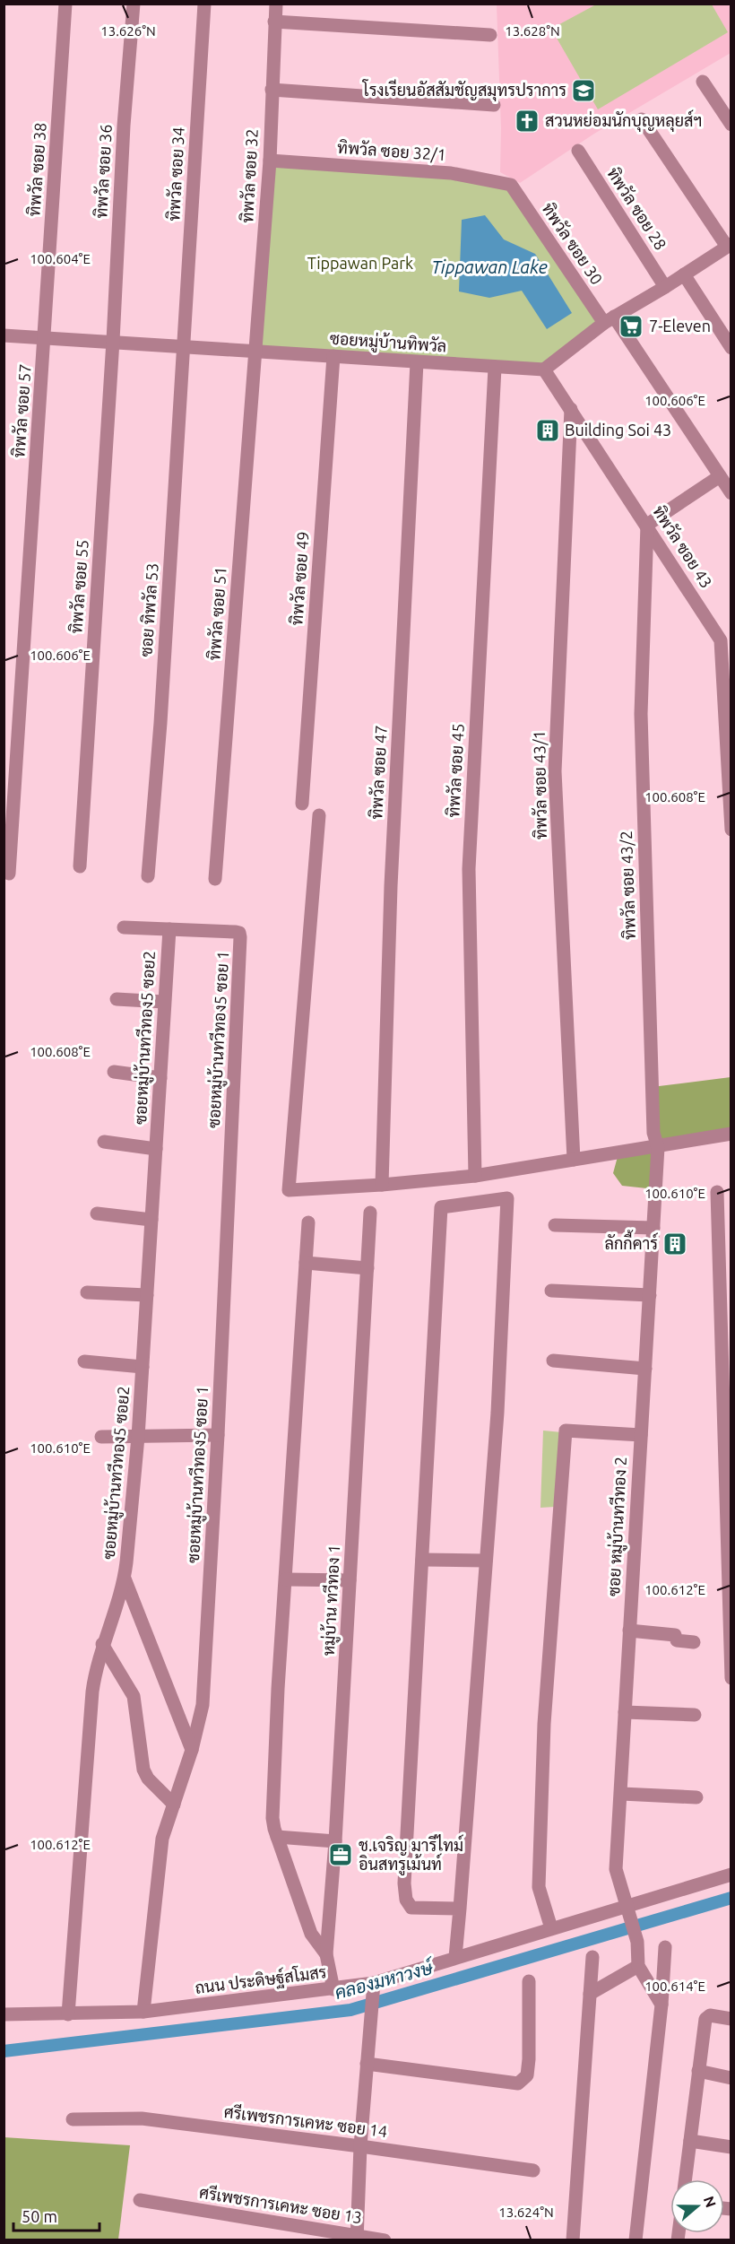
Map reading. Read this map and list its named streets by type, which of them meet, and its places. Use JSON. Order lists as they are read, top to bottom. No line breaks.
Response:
{"streets":{"street":["ทิพวัล ซอย 32/1","ทิพวัล ซอย 38","ทิพวัล ซอย 36","ทิพวัล ซอย 34","ทิพวัล ซอย 32","ทิพวัล ซอย 28","ทิพวัล ซอย 30","ซอยหมู่บ้านทิพวัล","ทิพวัล ซอย 57","ทิพวัล ซอย 43","ทิพวัล ซอย 49","ทิพวัล ซอย 55","ซอย ทิพวัล 53","ทิพวัล ซอย 51","ทิพวัล ซอย 45","ทิพวัล ซอย 47","ทิพวัล ซอย 43/1","ทิพวัล ซอย 43/2","ซอยหมู่บ้านทวีทอง5 ซอย2","ซอยหมู่บ้านทวีทอง5 ซอย 1","ซอย หมู่บ้านทวีทอง 2","หมู่บ้าน ทวีทอง 1","ถนน ประดิษฐ์สโมสร","ศรีเพชรการเคหะ ซอย 14","ศรีเพชรการเคหะ ซอย 13"]},"crossings":[["ทิพวัล ซอย 32/1","ทิพวัล ซอย 32"],["ทิพวัล ซอย 32/1","ทิพวัล ซอย 30"],["ทิพวัล ซอย 38","ซอยหมู่บ้านทิพวัล"],["ทิพวัล ซอย 38","ทิพวัล ซอย 57"],["ทิพวัล ซอย 36","ซอยหมู่บ้านทิพวัล"],["ทิพวัล ซอย 36","ทิพวัล ซอย 55"],["ทิพวัล ซอย 34","ซอยหมู่บ้านทิพวัล"],["ทิพวัล ซอย 34","ซอย ทิพวัล 53"],["ทิพวัล ซอย 32","ซอยหมู่บ้านทิพวัล"],["ทิพวัล ซอย 32","ทิพวัล ซอย 51"],["ซอยหมู่บ้านทิพวัล","ทิพวัล ซอย 57"],["ซอยหมู่บ้านทิพวัล","ทิพวัล ซอย 43"],["ซอยหมู่บ้านทิพวัล","ทิพวัล ซอย 49"],["ซอยหมู่บ้านทิพวัล","ทิพวัล ซอย 55"],["ซอยหมู่บ้านทิพวัล","ซอย ทิพวัล 53"],["ซอยหมู่บ้านทิพวัล","ทิพวัล ซอย 51"],["ซอยหมู่บ้านทิพวัล","ทิพวัล ซอย 45"],["ซอยหมู่บ้านทิพวัล","ทิพวัล ซอย 47"],["ทิพวัล ซอย 43","ทิพวัล ซอย 43/1"],["ทิพวัล ซอย 43","ทิพวัล ซอย 43/2"],["ทิพวัล ซอย 43/2","ซอย หมู่บ้านทวีทอง 2"],["ซอยหมู่บ้านทวีทอง5 ซอย2","ซอยหมู่บ้านทวีทอง5 ซอย 1"],["ซอยหมู่บ้านทวีทอง5 ซอย2","ถนน ประดิษฐ์สโมสร"],["ซอยหมู่บ้านทวีทอง5 ซอย 1","ถนน ประดิษฐ์สโมสร"],["ซอย หมู่บ้านทวีทอง 2","ถนน ประดิษฐ์สโมสร"],["หมู่บ้าน ทวีทอง 1","ถนน ประดิษฐ์สโมสร"]],"water":["Tippawan Lake","คลองมหาวงษ์"],"parks":["Tippawan Park"],"places":{"school or university":["โรงเรียนอัสสัมชัญสมุทรปราการ"],"church":["สวนหย่อมนักบุญหลุยส์ฯ"],"supermarket":["7-Eleven"],"building":["Building Soi 43","ลักกี้คาร์"],"office":["ช.เจริญ มารีไทม์ อินสทรูเม้นท์"]},"scale_bar":"50 m","north":"right","coordinates":["13.626°N","13.628°N","100.604°E","100.606°E","100.608°E","100.610°E","100.612°E","100.614°E","13.624°N"]}
